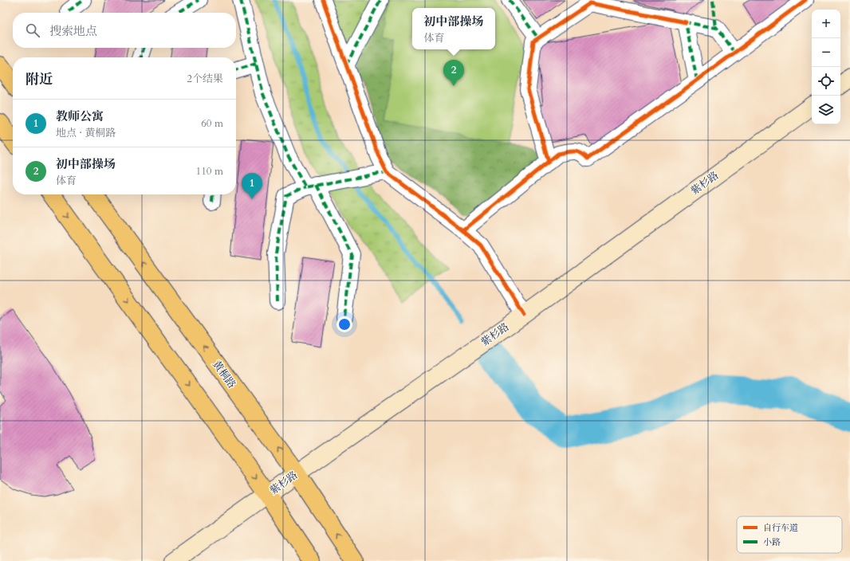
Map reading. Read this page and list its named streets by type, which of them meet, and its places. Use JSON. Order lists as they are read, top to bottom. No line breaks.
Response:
{"streets":{"highway":["黄桐路"],"main road":["紫杉路"]},"crossings":[["紫杉路","黄桐路"]],"legend":["自行车道","小路"],"page":{"popup":["初中部操场","体育"],"map_buttons":["+","−"],"search":"搜索地点","heading":["附近","2个结果"],"pins":["2","1"],"list":[{"mark":"1","name":"教师公寓","note":"地点 · 黄桐路","value":"60 m"},{"mark":"2","name":"初中部操场","note":"体育","value":"110 m"}]}}
